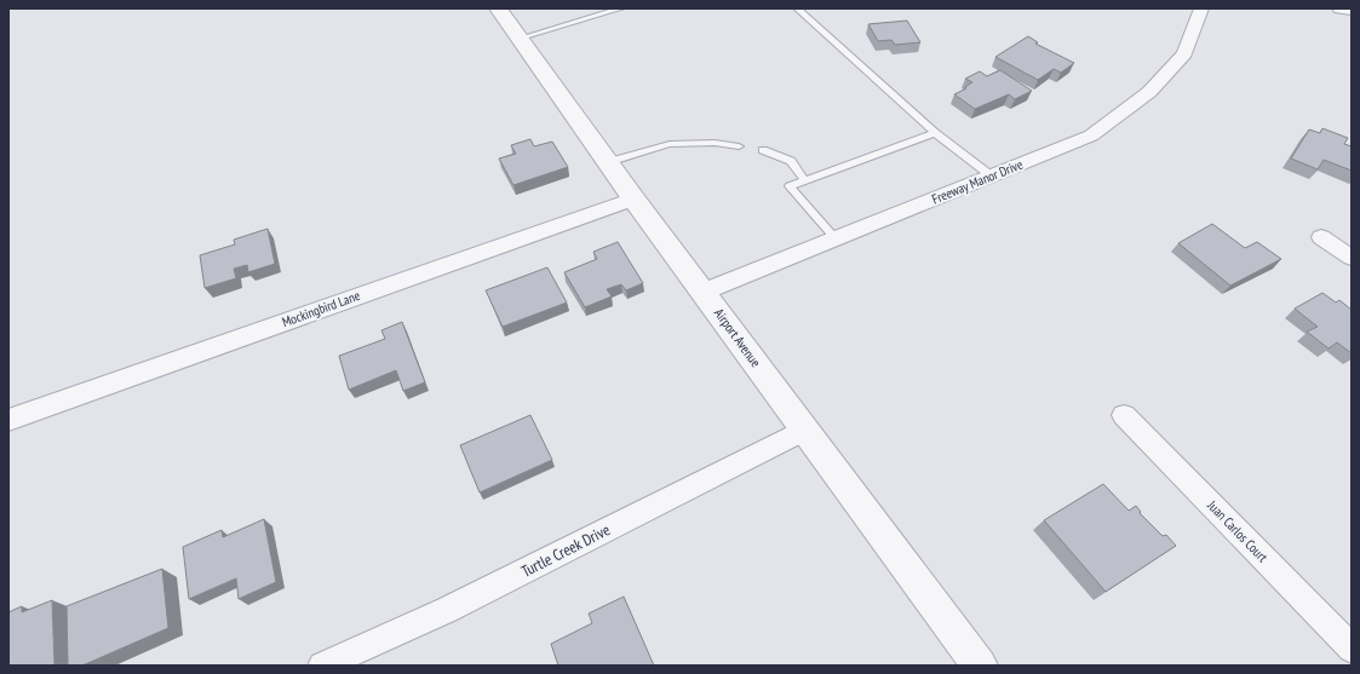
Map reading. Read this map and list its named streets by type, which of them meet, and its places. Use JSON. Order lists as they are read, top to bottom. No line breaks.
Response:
{"streets":{"street":["Freeway Manor Drive","Mockingbird Lane","Airport Avenue","Juan Carlos Court","Turtle Creek Drive"]},"crossings":[["Freeway Manor Drive","Airport Avenue"],["Mockingbird Lane","Airport Avenue"],["Airport Avenue","Turtle Creek Drive"]]}
